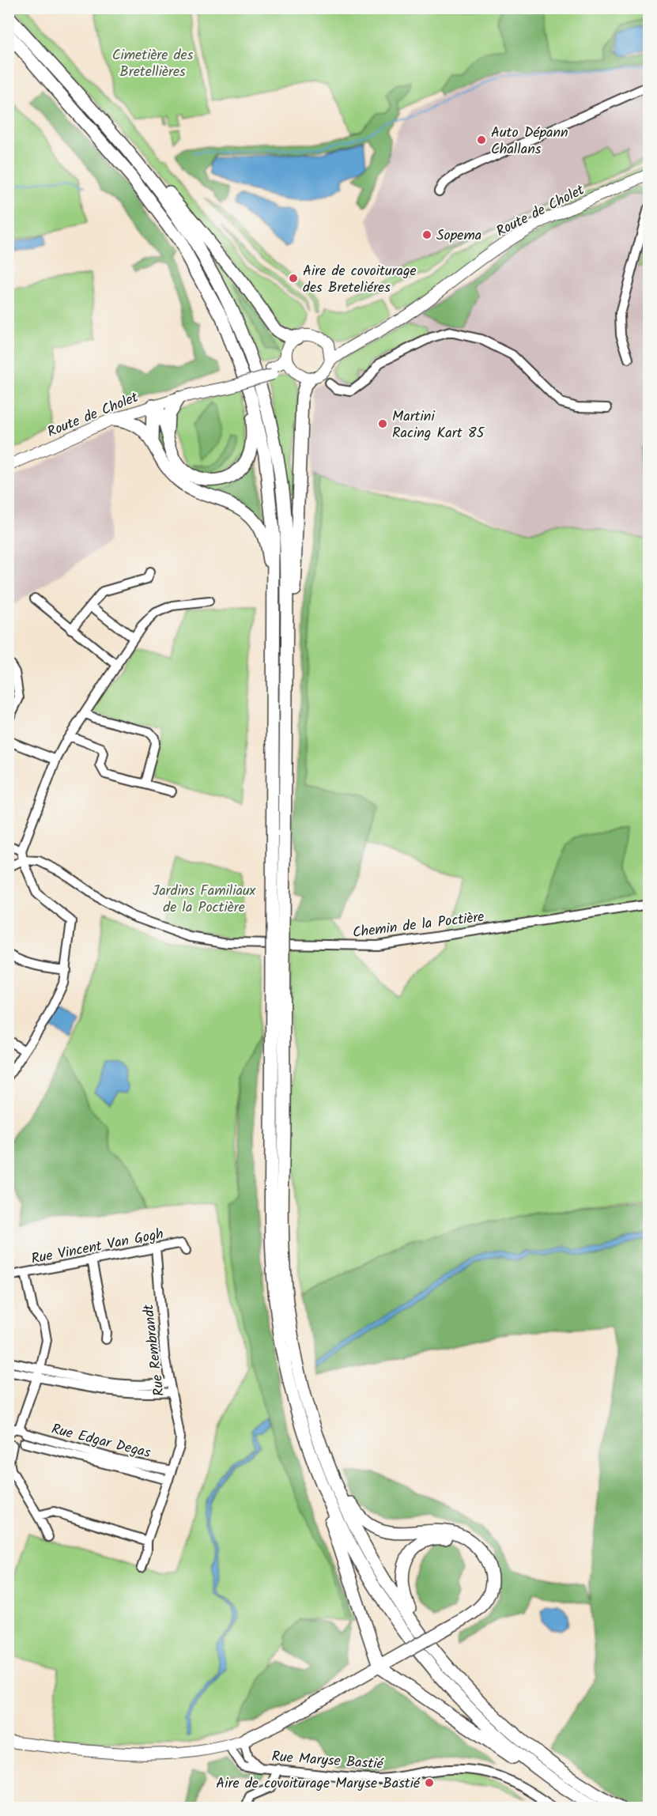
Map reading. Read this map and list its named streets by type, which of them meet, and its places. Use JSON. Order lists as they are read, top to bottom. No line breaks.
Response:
{"streets":{"main road":["Route de Cholet"],"street":["Chemin de la Poctière","Rue Vincent Van Gogh","Rue Rembrandt","Rue Edgar Degas","Rue Maryse Bastié"]},"crossings":[["Rue Vincent Van Gogh","Rue Rembrandt"],["Rue Rembrandt","Rue Edgar Degas"]],"parks":["Cimetière des Bretellières","Jardins Familiaux de la Poctière"],"places":["Auto Dépann Challans","Sopema","Aire de covoiturage des Breteliéres","Martini Racing Kart 85","Aire de covoiturage Maryse Bastié"]}
